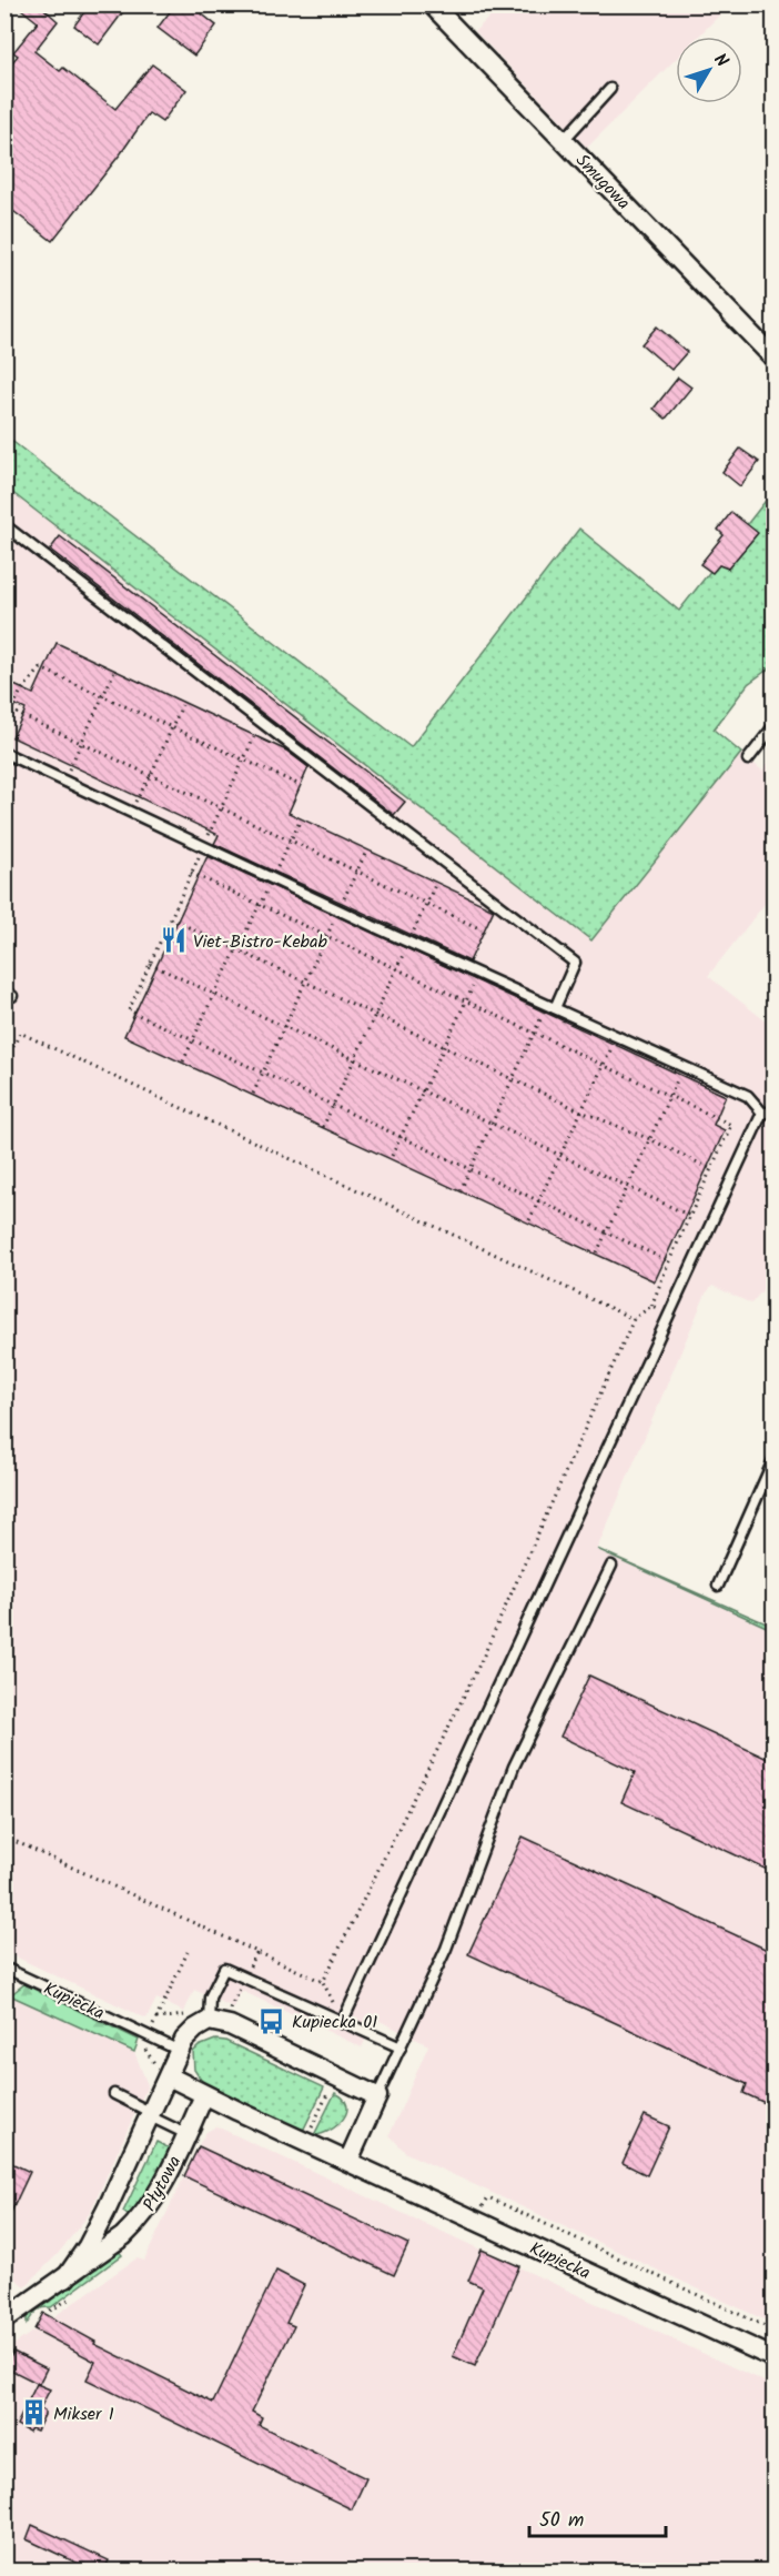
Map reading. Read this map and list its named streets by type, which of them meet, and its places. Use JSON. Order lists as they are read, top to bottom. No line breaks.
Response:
{"streets":{"street":["Smugowa","Kupiecka","Płytowa"]},"crossings":[["Kupiecka","Płytowa"]],"places":{"restaurant":["Viet-Bistro-Kebab"],"bus stop":["Kupiecka 01"],"building":["Mikser 1"]},"scale_bar":"50 m","north":"top right"}
